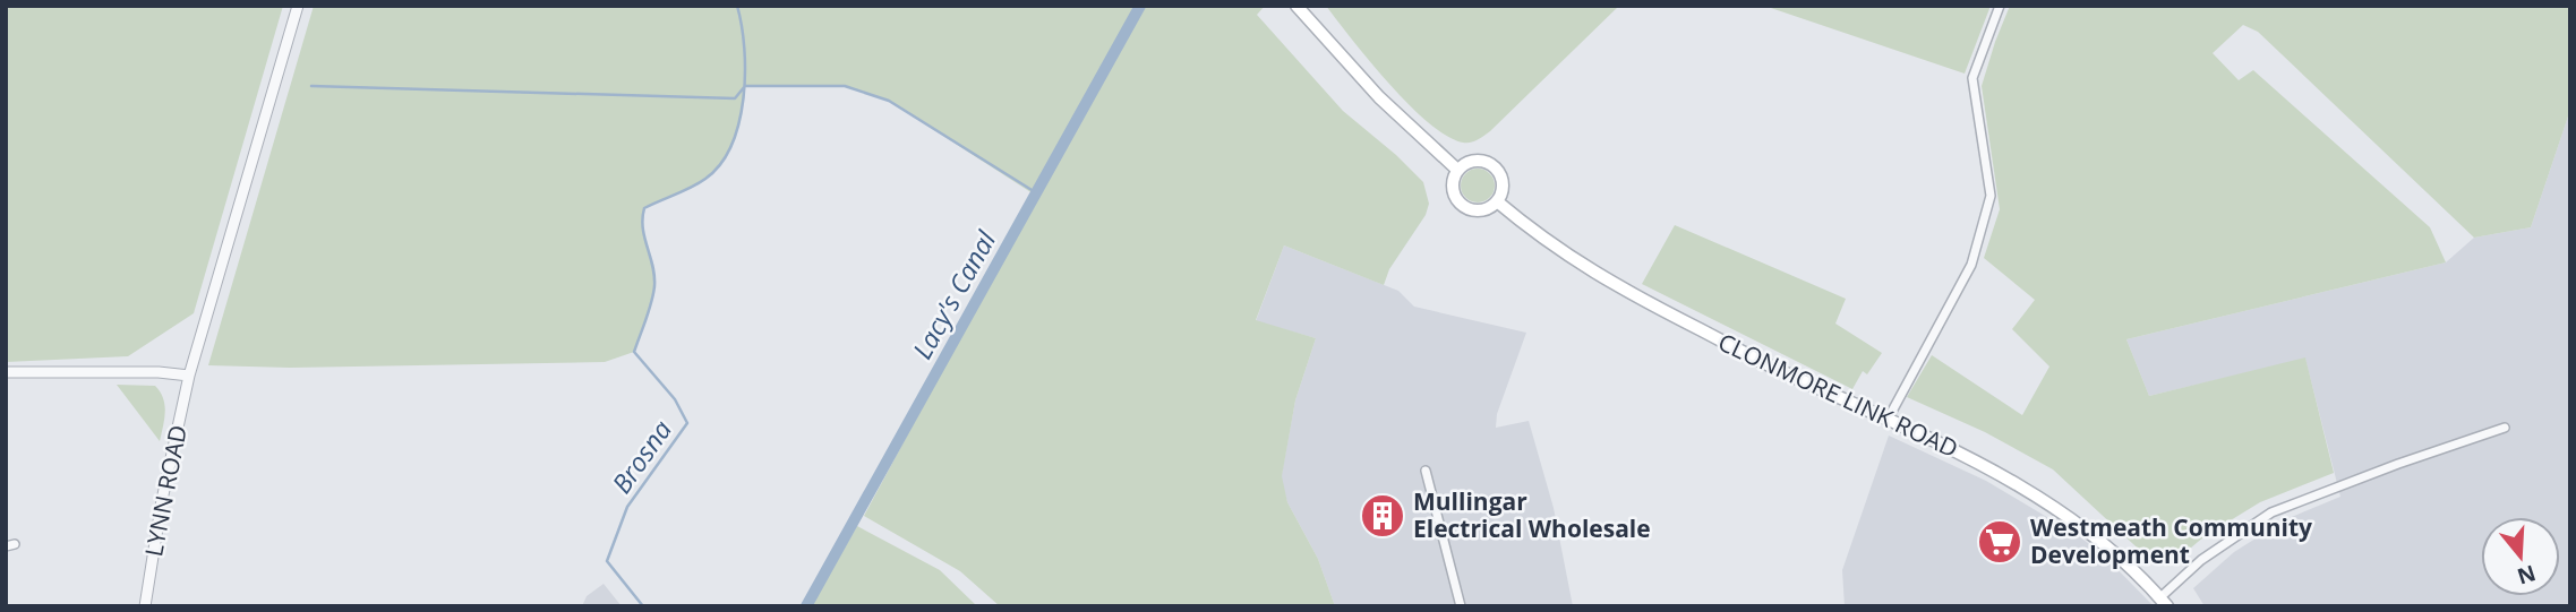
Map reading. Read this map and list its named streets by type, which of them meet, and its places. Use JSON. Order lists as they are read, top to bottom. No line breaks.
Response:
{"streets":{"main road":["CLONMORE LINK ROAD"],"street":["LYNN ROAD"]},"water":["Lacy's Canal","Brosna"],"places":{"building":["Mullingar Electrical Wholesale"],"supermarket":["Westmeath Community Development"]},"north":"bottom"}
